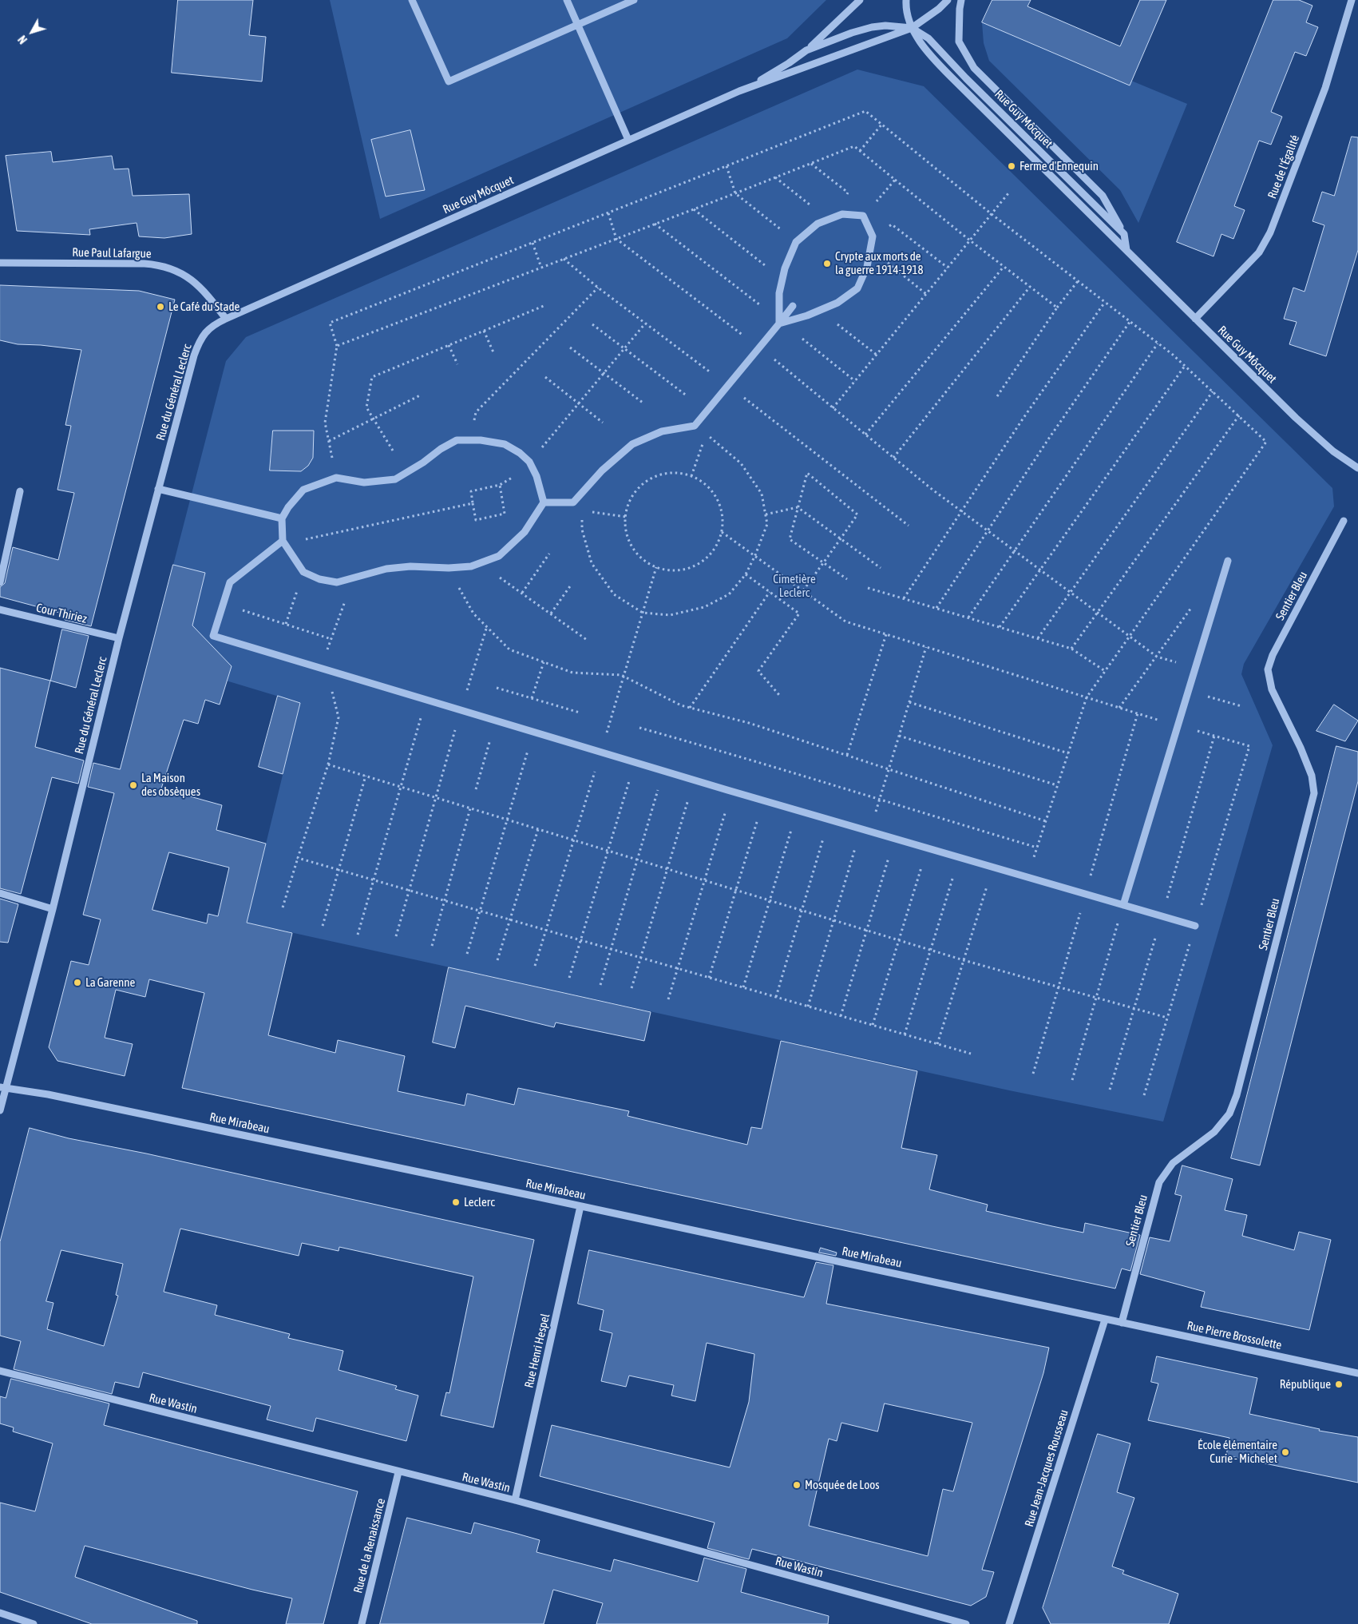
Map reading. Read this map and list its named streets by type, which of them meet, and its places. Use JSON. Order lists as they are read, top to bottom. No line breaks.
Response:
{"streets":{"street":["Rue Guy Môcquet","Rue de l'Égalité","Rue Paul Lafargue","Rue du Général Leclerc","Sentier Bleu","Cour Thiriez","Rue Mirabeau","Rue Pierre Brossolette","Rue Henri Hespel","Rue Wastin","Rue Jean-Jacques Rousseau","Rue de la Renaissance"]},"crossings":[["Rue Guy Môcquet","Rue de l'Égalité"],["Rue Guy Môcquet","Rue Paul Lafargue"],["Rue Guy Môcquet","Rue du Général Leclerc"],["Rue Paul Lafargue","Rue du Général Leclerc"],["Rue du Général Leclerc","Cour Thiriez"],["Rue du Général Leclerc","Rue Mirabeau"],["Sentier Bleu","Rue Pierre Brossolette"],["Rue Mirabeau","Rue Pierre Brossolette"],["Rue Mirabeau","Rue Henri Hespel"],["Rue Mirabeau","Rue Jean-Jacques Rousseau"],["Rue Pierre Brossolette","Rue Jean-Jacques Rousseau"],["Rue Henri Hespel","Rue Wastin"],["Rue Wastin","Rue de la Renaissance"]],"parks":["Cimetière Leclerc"],"places":["Ferme d'Ennequin","Crypte aux morts de la guerre 1914-1918","Le Café du Stade","La Maison des obsèques","La Garenne","Leclerc","République","École élémentaire Curie - Michelet","Mosquée de Loos"],"north":"bottom left"}
